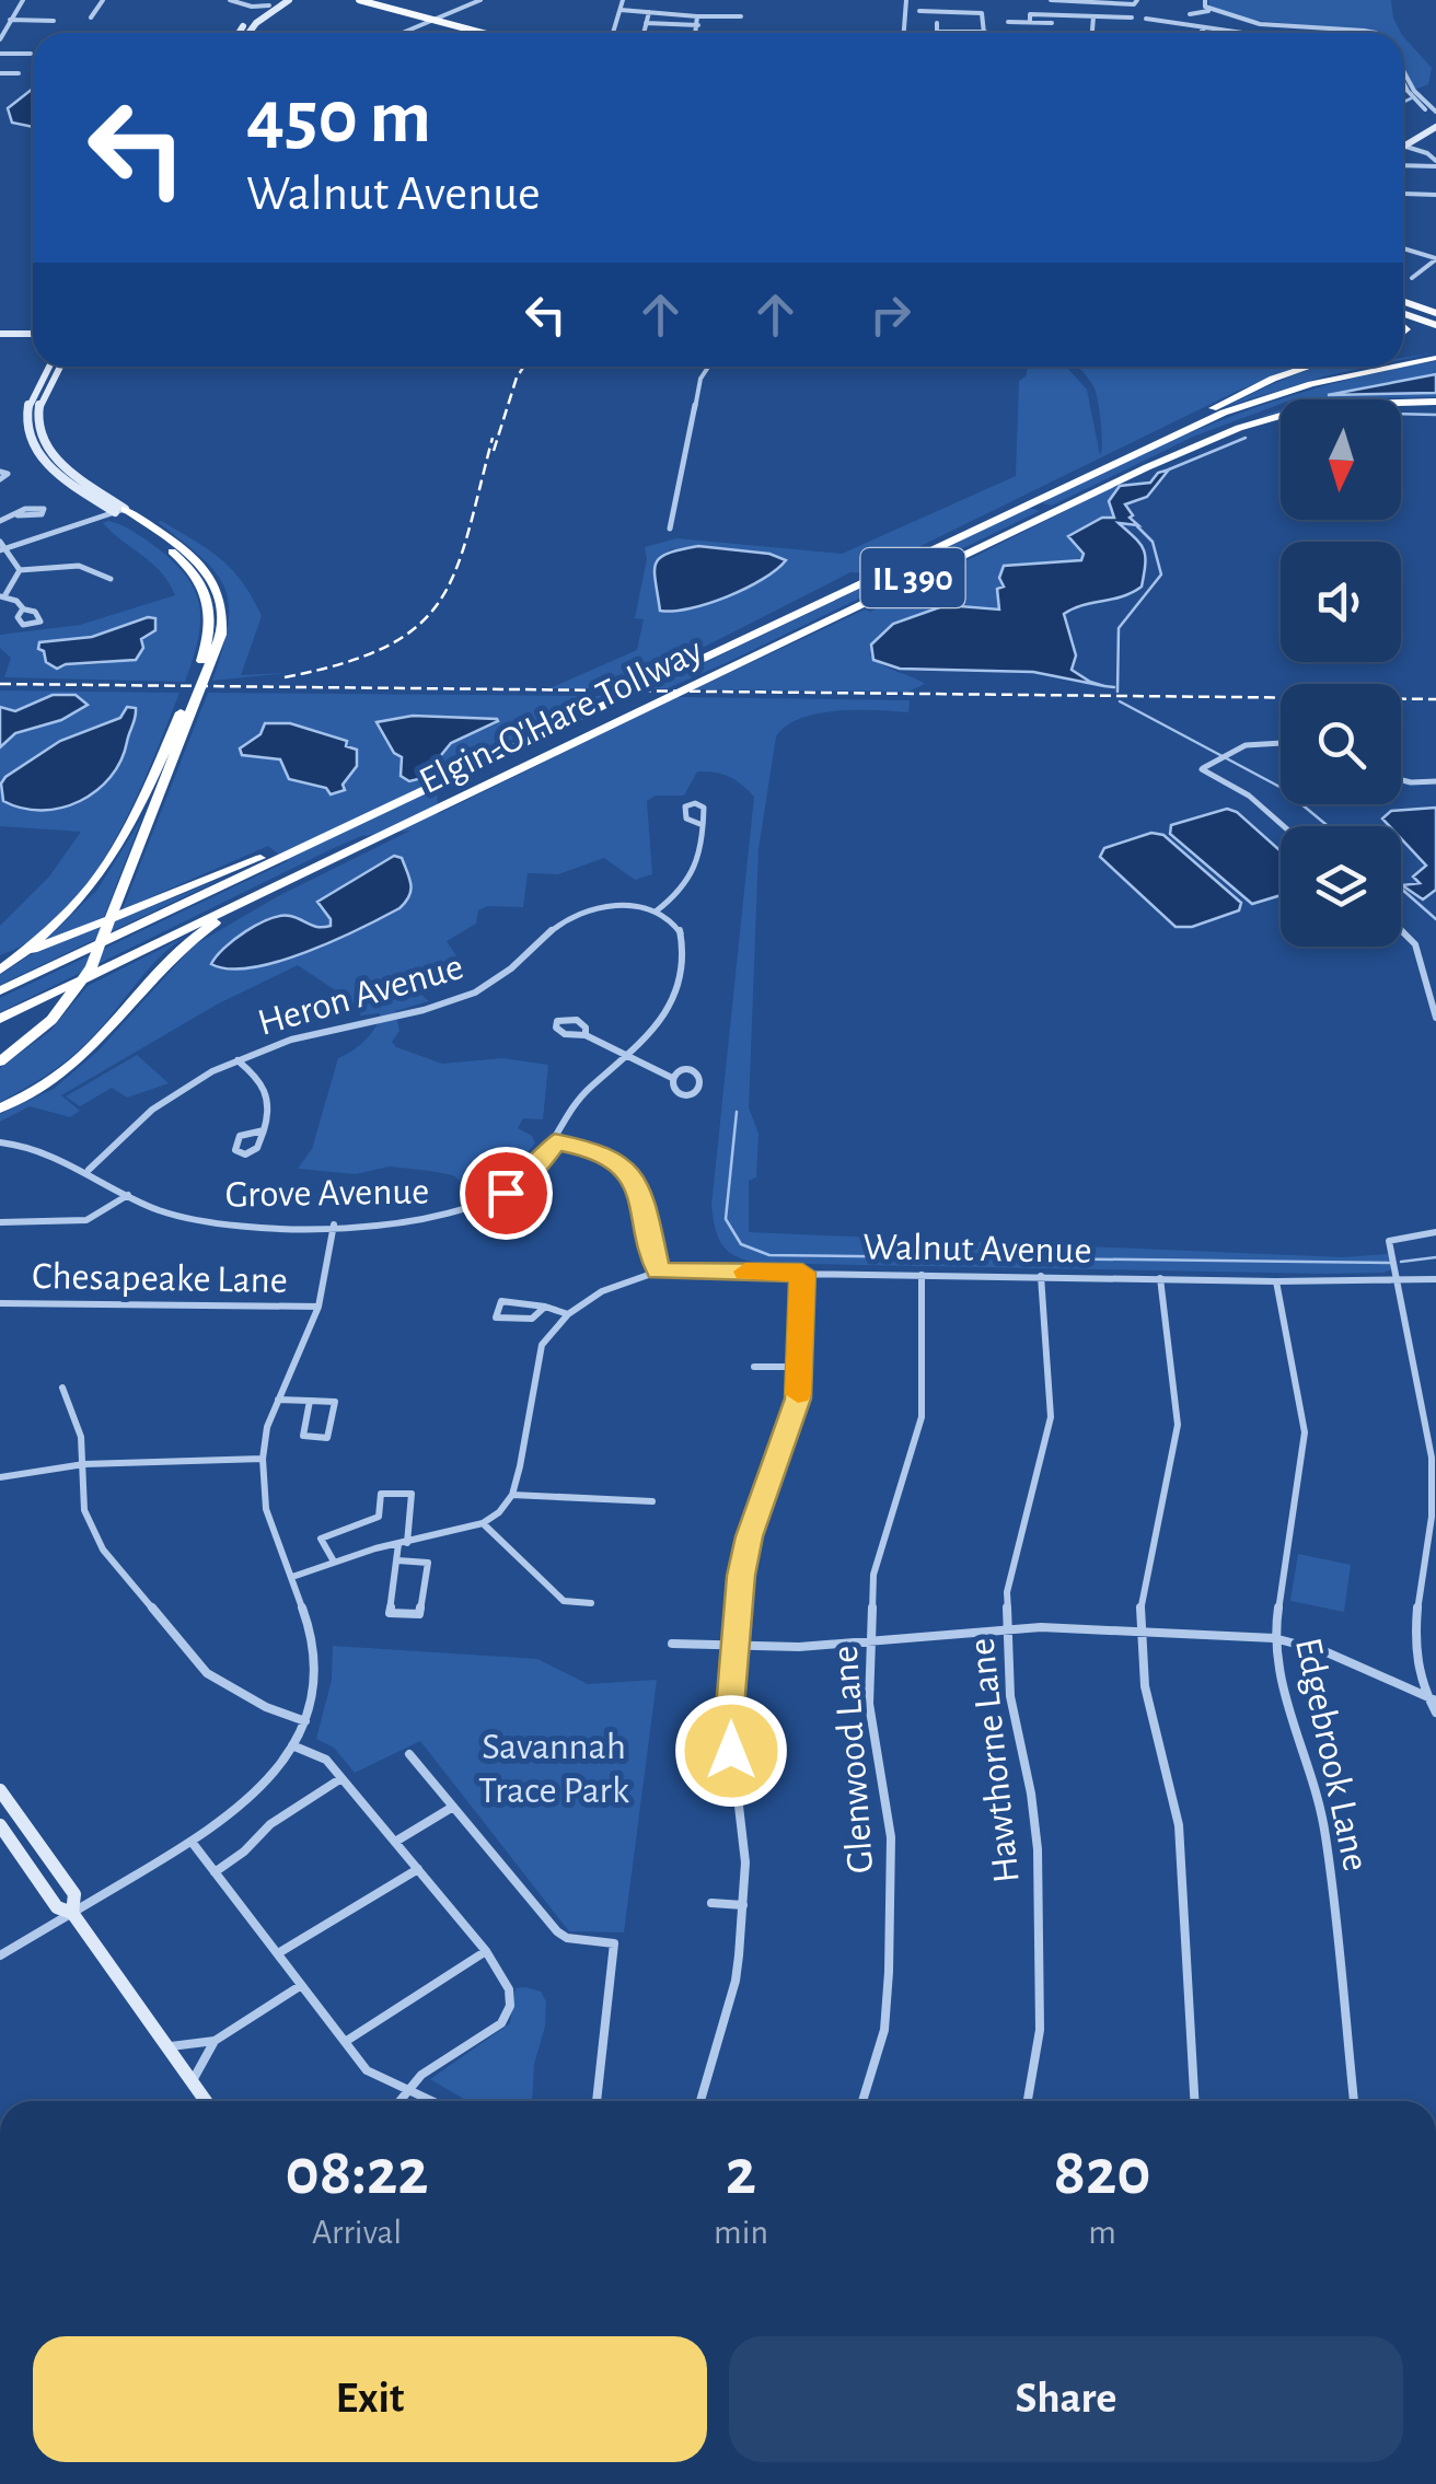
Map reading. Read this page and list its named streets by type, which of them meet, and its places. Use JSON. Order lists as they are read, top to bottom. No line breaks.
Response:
{"streets":{"highway":["IL 390","Elgin-O'Hare Tollway"],"street":["Heron Avenue","Grove Avenue","Walnut Avenue","Chesapeake Lane","Edgebrook Lane","Glenwood Lane","Hawthorne Lane"]},"crossings":[["Heron Avenue","Grove Avenue"],["Walnut Avenue","Edgebrook Lane"],["Walnut Avenue","Glenwood Lane"],["Walnut Avenue","Hawthorne Lane"]],"parks":["Savannah Trace Park"],"north":"bottom","page":{"turn":["450 m","Walnut Avenue"],"eta":["08:22","Arrival","2","min","820","m"],"buttons":["Exit","Share"]}}
